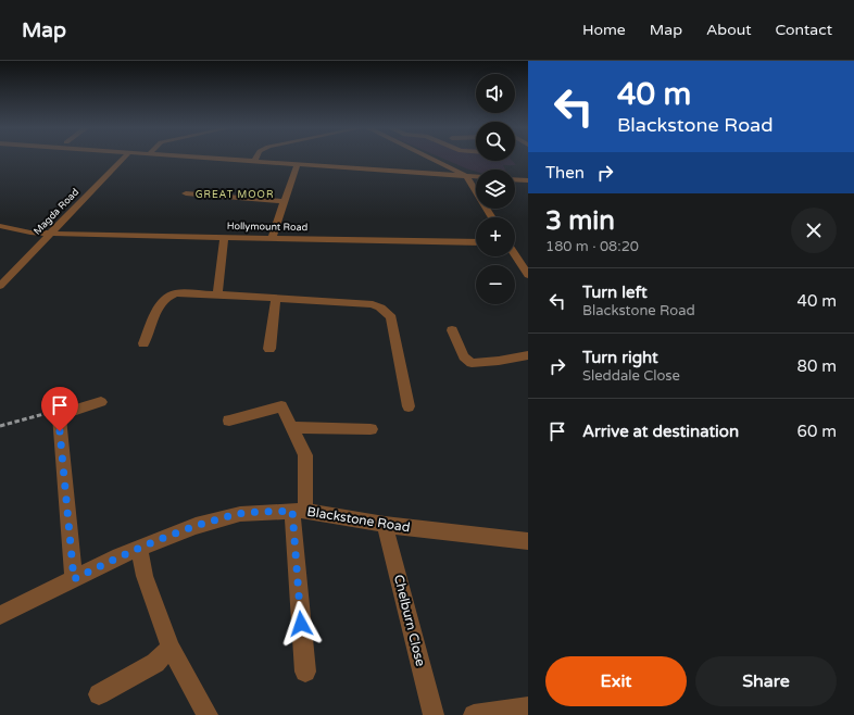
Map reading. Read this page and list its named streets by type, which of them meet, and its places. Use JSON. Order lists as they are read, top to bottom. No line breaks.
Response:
{"streets":{"street":["Magda Road","Hollymount Road","Blackstone Road","Chelburn Close"]},"crossings":[["Magda Road","Hollymount Road"],["Blackstone Road","Chelburn Close"]],"districts":["GREAT MOOR"],"page":{"header":"Map","nav":["Home","Map","About","Contact"],"turn":["40 m","Blackstone Road"],"map_buttons":["+","−"],"then":"Then","heading":["3 min","180 m · 08:20"],"list":[{"name":"Turn left","note":"Blackstone Road","value":"40 m"},{"name":"Turn right","note":"Sleddale Close","value":"80 m"},{"name":"Arrive at destination","value":"60 m"}],"buttons":["Exit","Share"]}}
